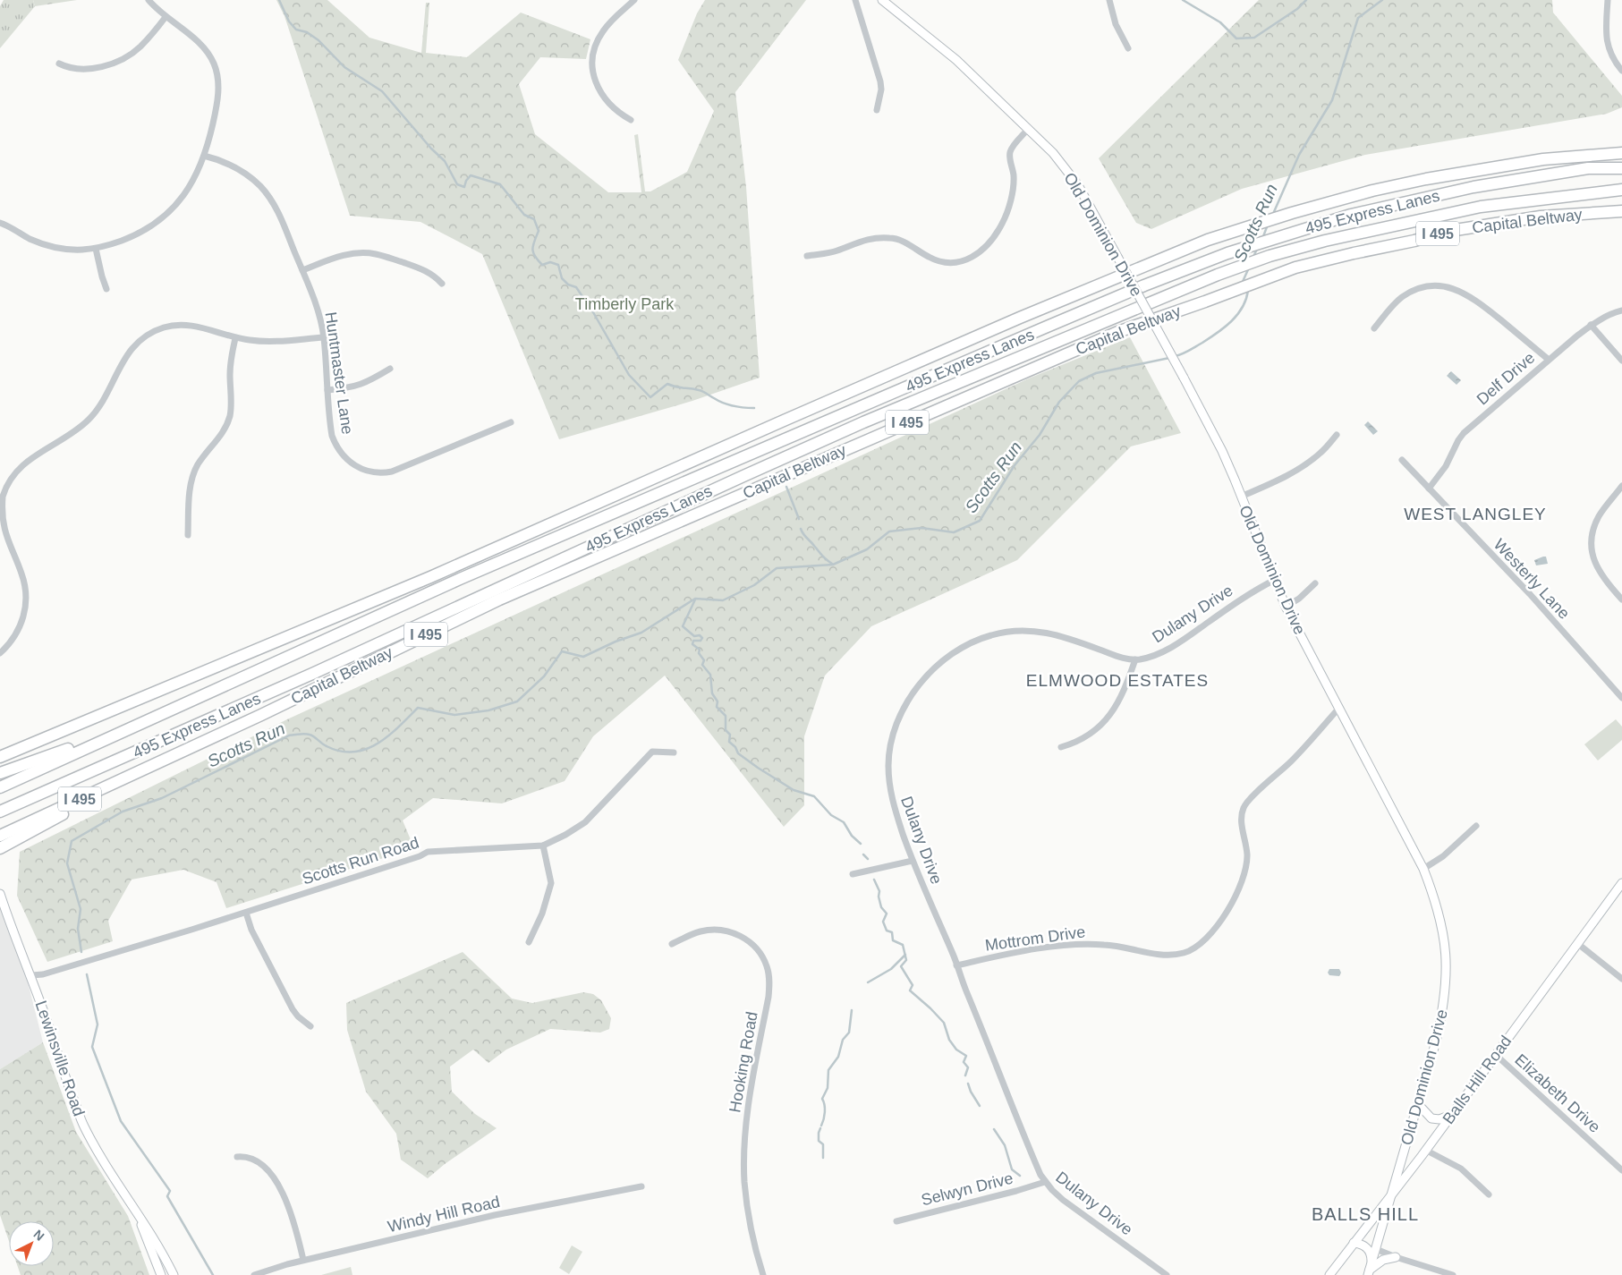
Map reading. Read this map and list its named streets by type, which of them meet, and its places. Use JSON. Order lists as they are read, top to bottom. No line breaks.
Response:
{"streets":{"highway":["495 Express Lanes","Capital Beltway","I 495"],"main road":["Old Dominion Drive","Lewinsville Road","Balls Hill Road"],"street":["Huntmaster Lane","Delf Drive","Westerly Lane","Dulany Drive","Scotts Run Road","Mottrom Drive","Hooking Road","Elizabeth Drive","Selwyn Drive","Windy Hill Road"]},"crossings":[["Old Dominion Drive","Dulany Drive"],["Old Dominion Drive","Mottrom Drive"],["Old Dominion Drive","Balls Hill Road"],["Delf Drive","Westerly Lane"],["Dulany Drive","Mottrom Drive"],["Dulany Drive","Selwyn Drive"],["Scotts Run Road","Lewinsville Road"],["Balls Hill Road","Elizabeth Drive"]],"districts":["WEST LANGLEY","ELMWOOD ESTATES","BALLS HILL"],"water":["Scotts Run"],"parks":["Timberly Park"],"north":"top right"}
